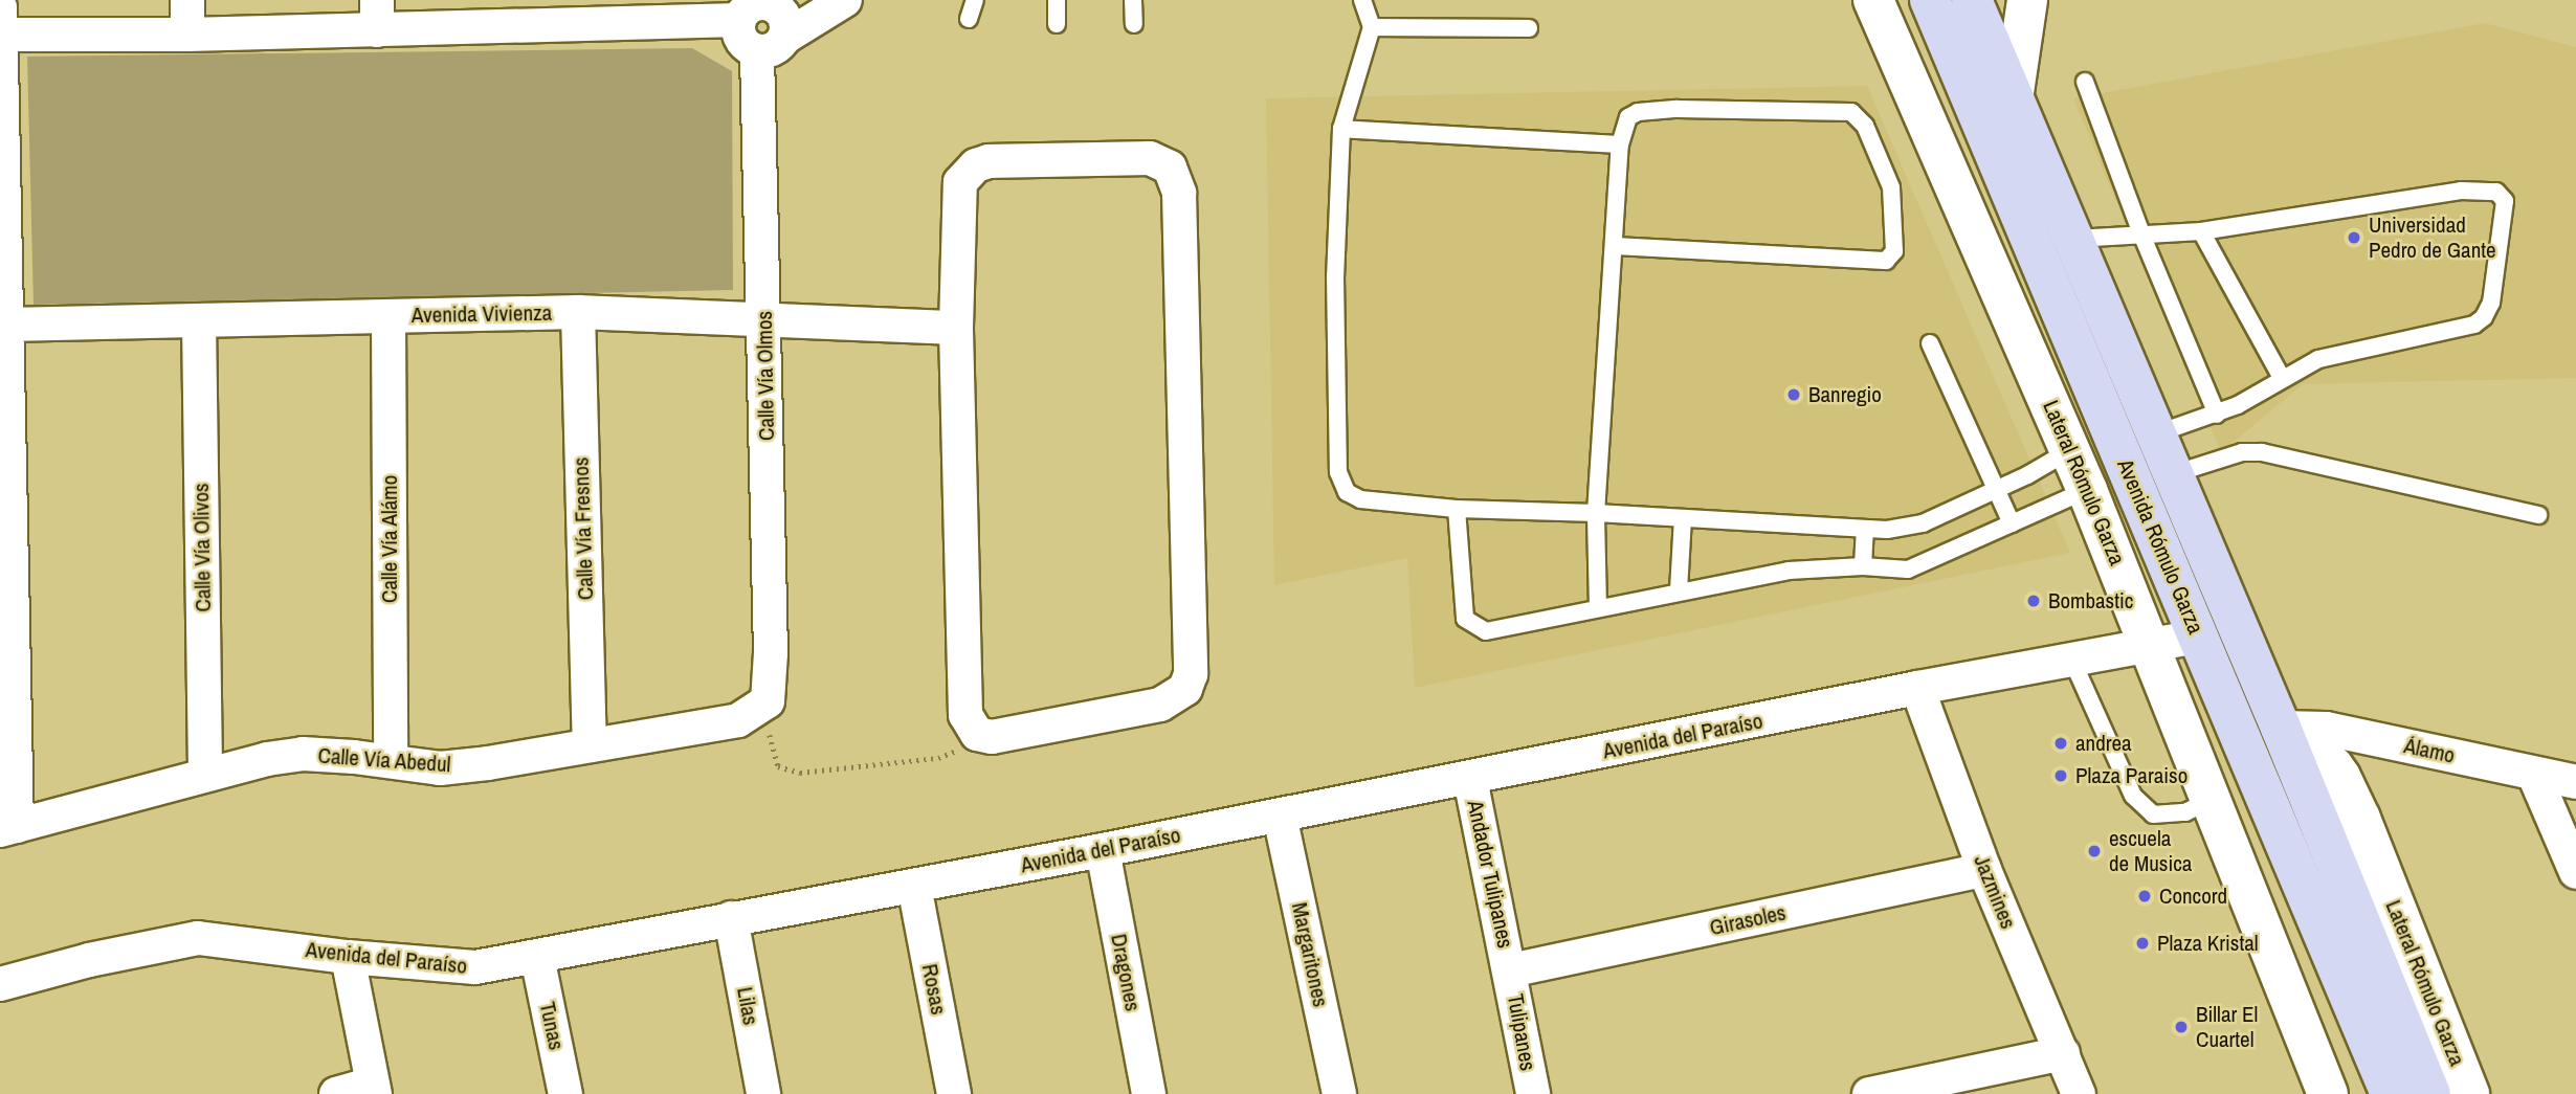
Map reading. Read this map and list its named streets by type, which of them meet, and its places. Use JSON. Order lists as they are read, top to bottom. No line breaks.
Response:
{"streets":{"main road":["Avenida Rómulo Garza"],"street":["Avenida Vivienza","Calle Vía Olmos","Lateral Rómulo Garza","Calle Vía Fresnos","Calle Vía Alámo","Calle Vía Olivos","Avenida del Paraíso","Álamo","Calle Vía Abedul","Andador Tulipanes","Jazmines","Girasoles","Margaritones","Dragones","Rosas","Lilas","Tunas","Tulipanes"]},"crossings":[["Avenida Vivienza","Calle Vía Olmos"],["Avenida Vivienza","Calle Vía Fresnos"],["Avenida Vivienza","Calle Vía Alámo"],["Avenida Vivienza","Calle Vía Olivos"],["Calle Vía Olmos","Calle Vía Abedul"],["Lateral Rómulo Garza","Avenida Rómulo Garza"],["Lateral Rómulo Garza","Avenida del Paraíso"],["Lateral Rómulo Garza","Álamo"],["Calle Vía Fresnos","Calle Vía Abedul"],["Calle Vía Alámo","Calle Vía Abedul"],["Avenida Rómulo Garza","Avenida del Paraíso"],["Avenida Rómulo Garza","Álamo"],["Calle Vía Olivos","Calle Vía Abedul"],["Avenida del Paraíso","Andador Tulipanes"],["Avenida del Paraíso","Jazmines"],["Avenida del Paraíso","Margaritones"],["Avenida del Paraíso","Dragones"],["Avenida del Paraíso","Rosas"],["Avenida del Paraíso","Lilas"],["Avenida del Paraíso","Tunas"],["Andador Tulipanes","Girasoles"],["Andador Tulipanes","Tulipanes"],["Jazmines","Girasoles"],["Girasoles","Tulipanes"]],"places":["Universidad Pedro de Gante","Banregio","Bombastic","andrea","Plaza Paraiso","escuela de Musica","Concord","Plaza Kristal","Billar El Cuartel"]}
